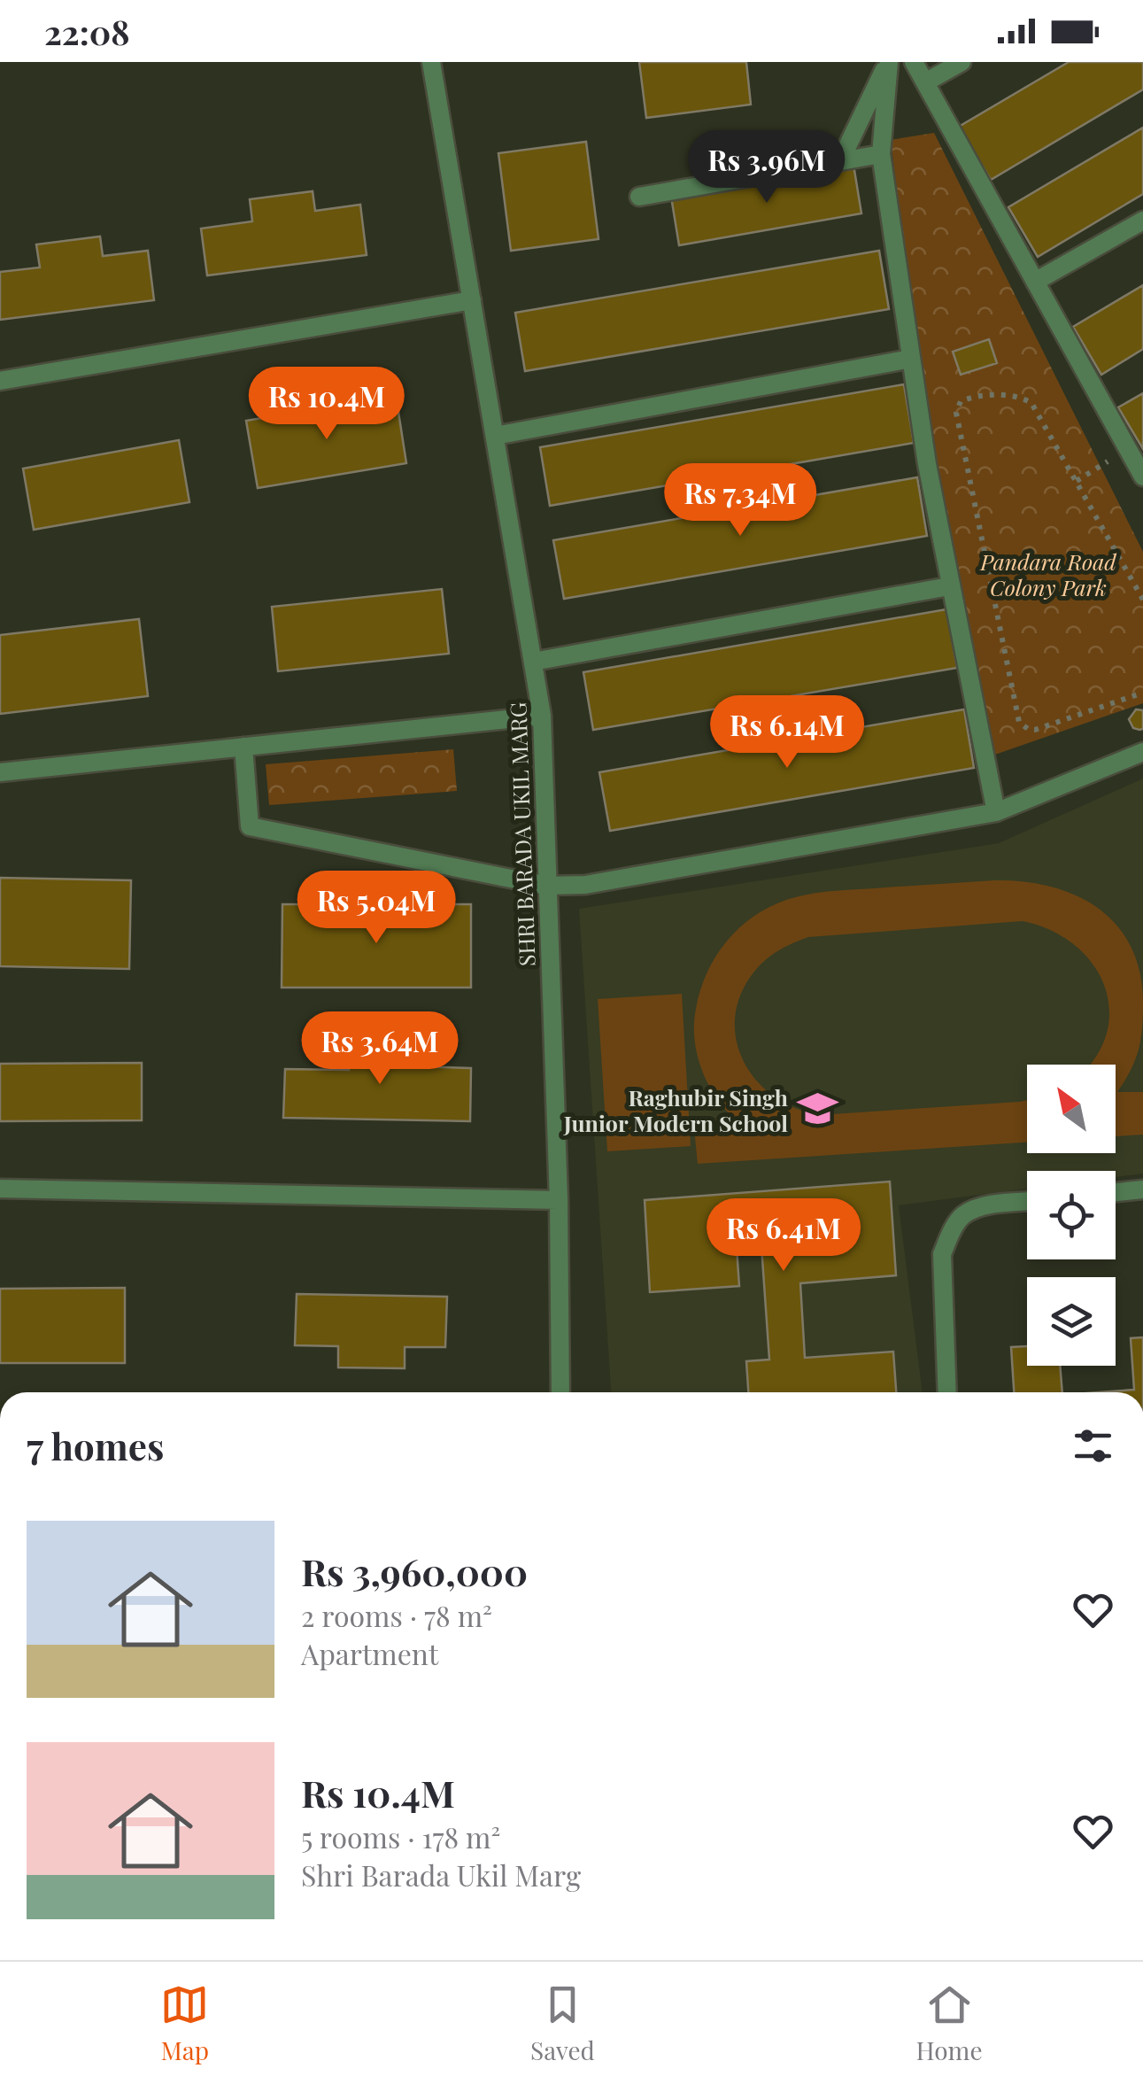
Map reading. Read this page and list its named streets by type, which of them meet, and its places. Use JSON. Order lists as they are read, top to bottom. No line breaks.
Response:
{"streets":{"street":["SHRI BARADA UKIL MARG"]},"parks":["Pandara Road Colony Park"],"places":{"school or university":["Raghubir Singh Junior Modern School"]},"north":"top left","page":{"status":"22:08","price":["Rs 3.96M","Rs 10.4M","Rs 7.34M","Rs 6.14M","Rs 5.04M","Rs 3.64M","Rs 6.41M"],"heading":"7 homes","list":[{"name":"Rs 3,960,000","note":"2 rooms · 78 m² · Apartment"},{"name":"Rs 10.4M","note":"5 rooms · 178 m² · Shri Barada Ukil Marg"}],"tabs":["Map","Saved","Home"]}}
